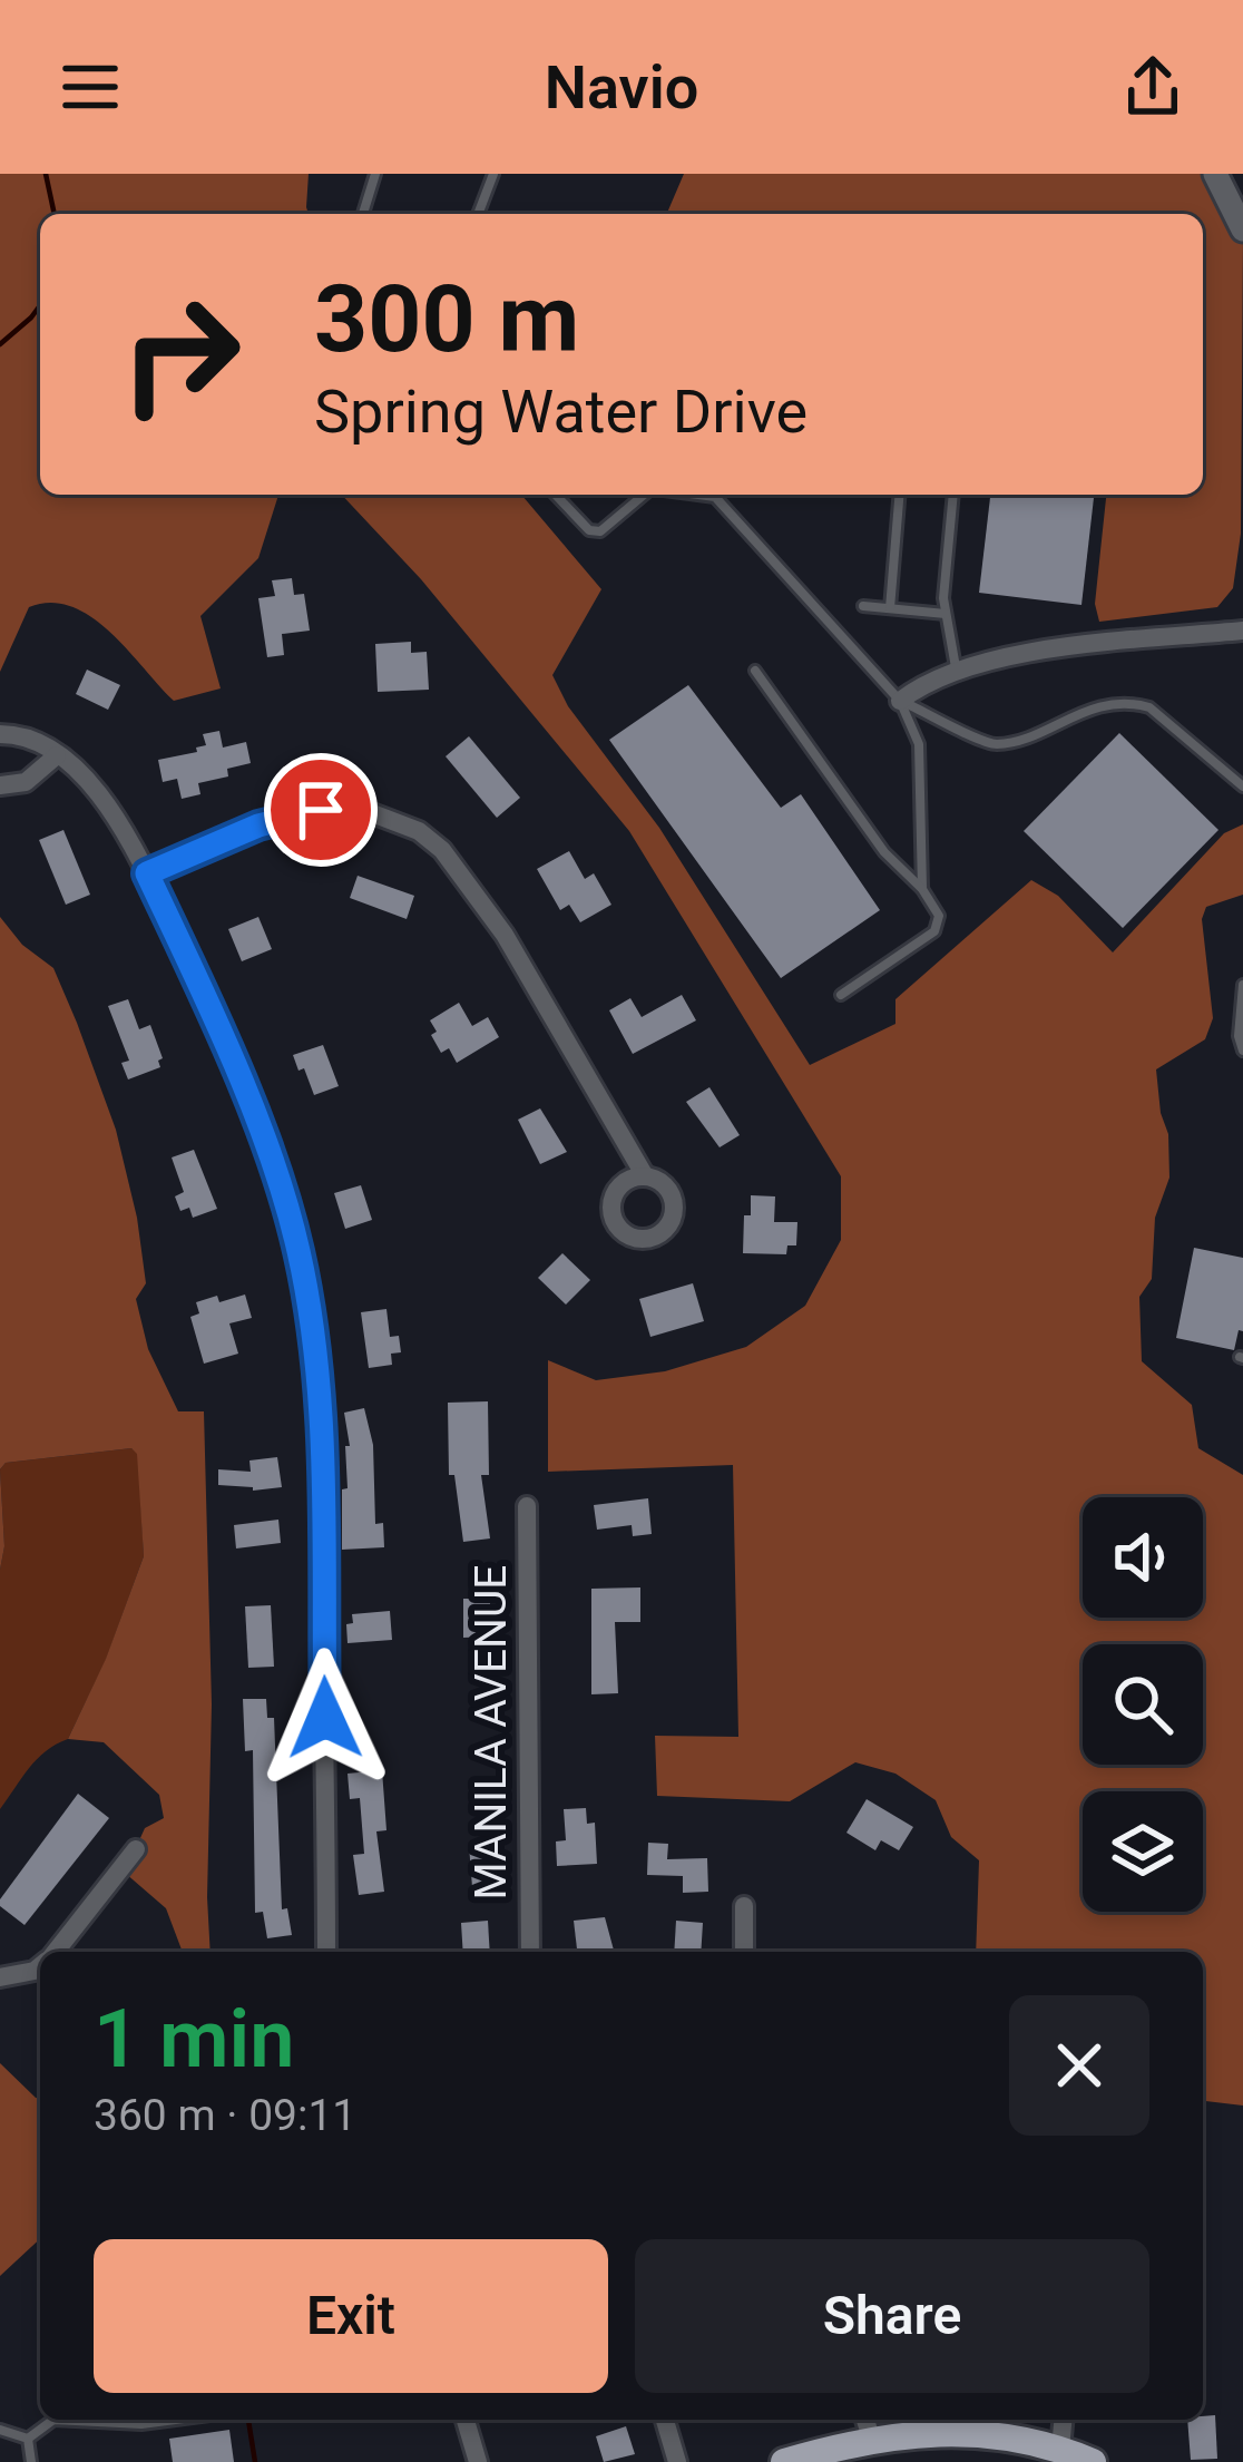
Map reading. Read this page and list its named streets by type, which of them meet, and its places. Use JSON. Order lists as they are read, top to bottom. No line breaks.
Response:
{"streets":{"street":["MANILA AVENUE"]},"page":{"header":"Navio","turn":["300 m","Spring Water Drive"],"heading":["1 min","360 m · 09:11"],"buttons":["Exit","Share"]}}
